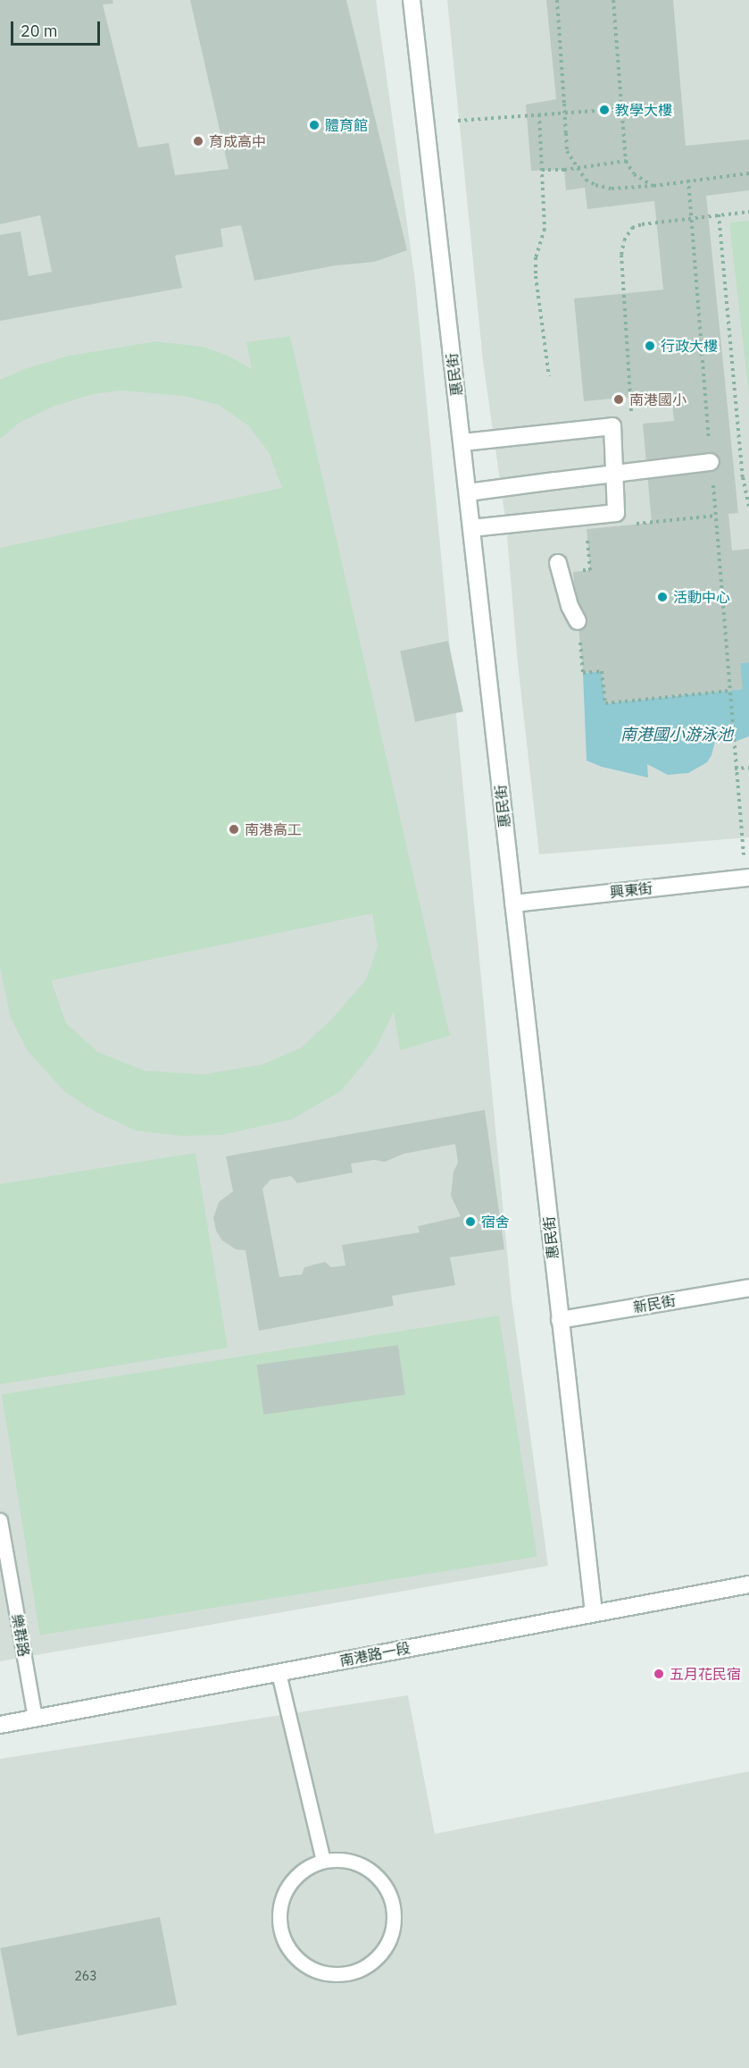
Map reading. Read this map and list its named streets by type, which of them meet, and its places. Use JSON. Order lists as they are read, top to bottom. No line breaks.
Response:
{"streets":{"street":["惠民街","興東街","新民街","南港路一段"],"lane":["樂群路"]},"crossings":[["惠民街","興東街"],["惠民街","新民街"],["惠民街","南港路一段"],["樂群路","南港路一段"]],"water":["南港國小游泳池"],"places":["教學大樓","體育館","育成高中","行政大樓","南港國小","活動中心","南港高工","宿舍","五月花民宿"],"house_numbers":["263"],"scale_bar":"20 m"}
